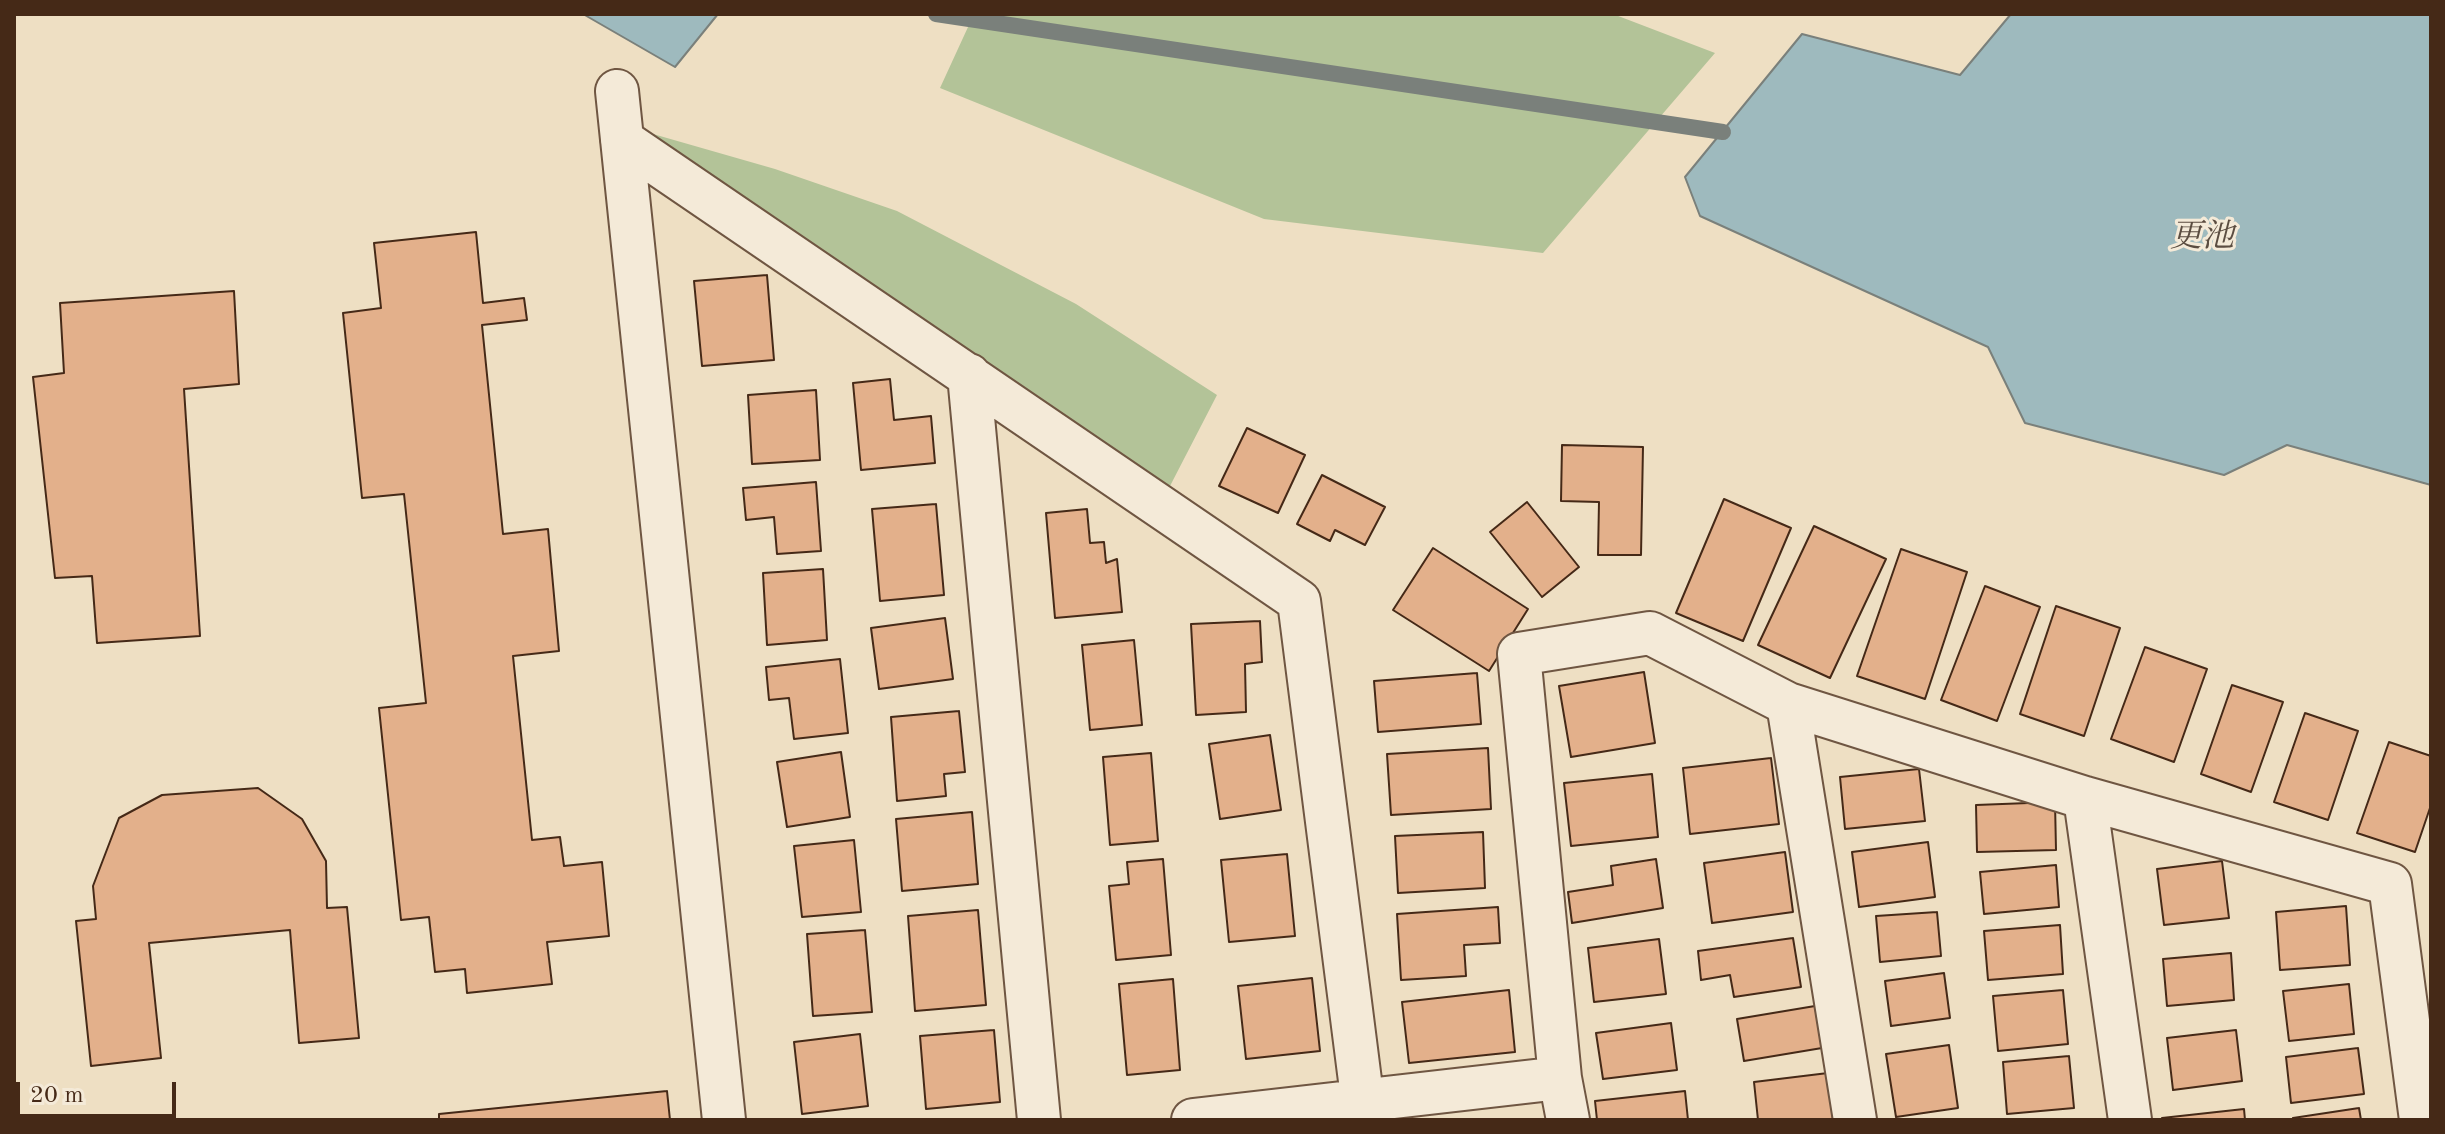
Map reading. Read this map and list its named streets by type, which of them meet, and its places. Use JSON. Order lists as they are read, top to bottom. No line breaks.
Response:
{"water":["更池"],"scale_bar":"20 m"}
